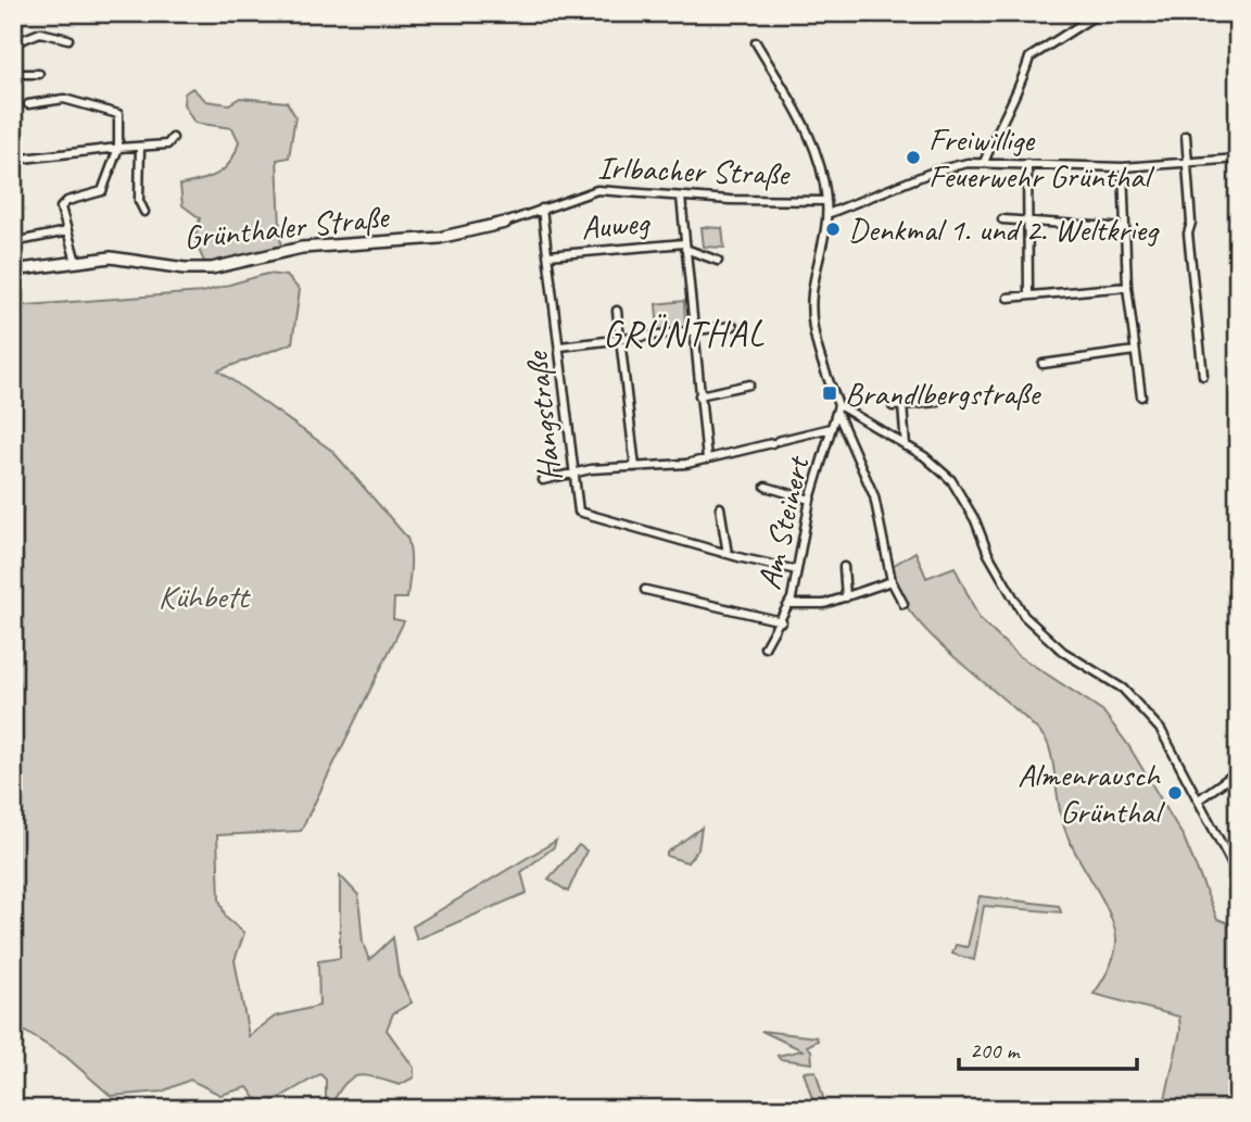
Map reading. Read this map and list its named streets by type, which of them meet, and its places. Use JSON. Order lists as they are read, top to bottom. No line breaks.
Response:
{"streets":{"street":["Irlbacher Straße","Auweg","Grünthaler Straße","Hangstraße","Am Steinert"]},"crossings":[["Irlbacher Straße","Grünthaler Straße"],["Irlbacher Straße","Hangstraße"],["Auweg","Hangstraße"],["Hangstraße","Am Steinert"]],"districts":["GRÜNTHAL"],"parks":["Kühbett"],"places":{"other":["Freiwillige Feuerwehr Grünthal","Denkmal 1. und 2. Weltkrieg","Almenrausch Grünthal"],"transit":["Brandlbergstraße"]},"scale_bar":"200 m"}
